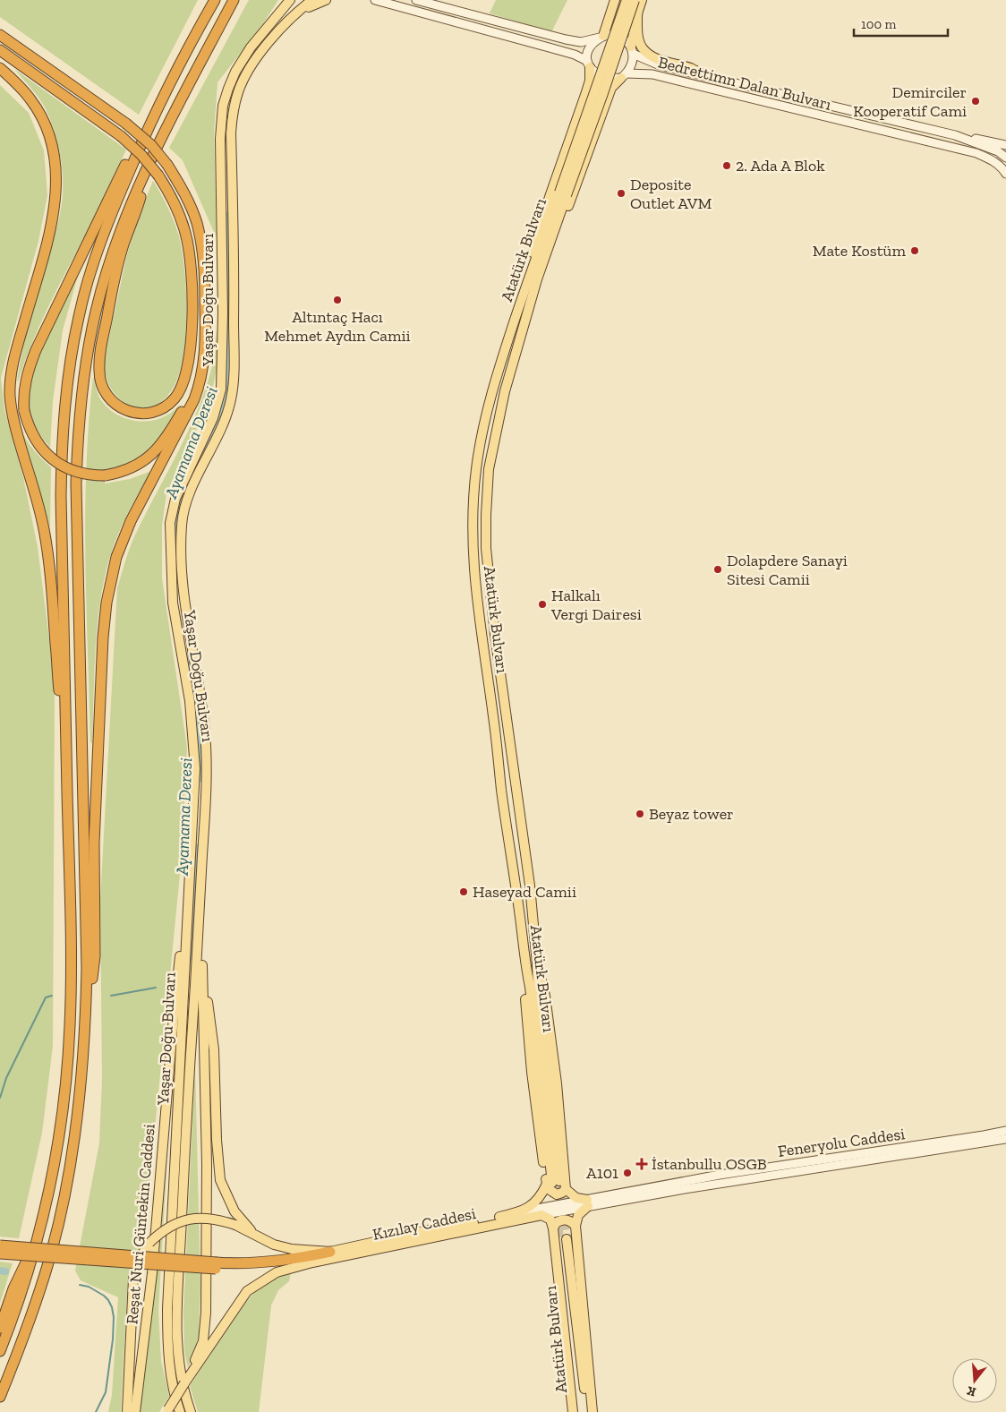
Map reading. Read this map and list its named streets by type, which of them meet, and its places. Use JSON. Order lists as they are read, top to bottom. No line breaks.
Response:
{"streets":{"main road":["Bedrettimn Dalan Bulvarı","Atatürk Bulvarı","Yaşar Doğu Bulvarı","Feneryolu Caddesi","Reşat Nuri Güntekin Caddesi","Kızılay Caddesi"]},"crossings":[["Yaşar Doğu Bulvarı","Reşat Nuri Güntekin Caddesi"],["Yaşar Doğu Bulvarı","Kızılay Caddesi"],["Feneryolu Caddesi","Kızılay Caddesi"]],"water":["Ayamama Deresi"],"places":{"other":["Demirciler Kooperatif Cami","2. Ada A Blok","Deposite Outlet AVM","Mate Kostüm","Altıntaç Hacı Mehmet Aydın Camii","Dolapdere Sanayi Sitesi Camii","Halkalı Vergi Dairesi","Beyaz tower","Haseyad Camii","A101"],"health":["İstanbullu OSGB"]},"scale_bar":"100 m","north":"bottom"}
